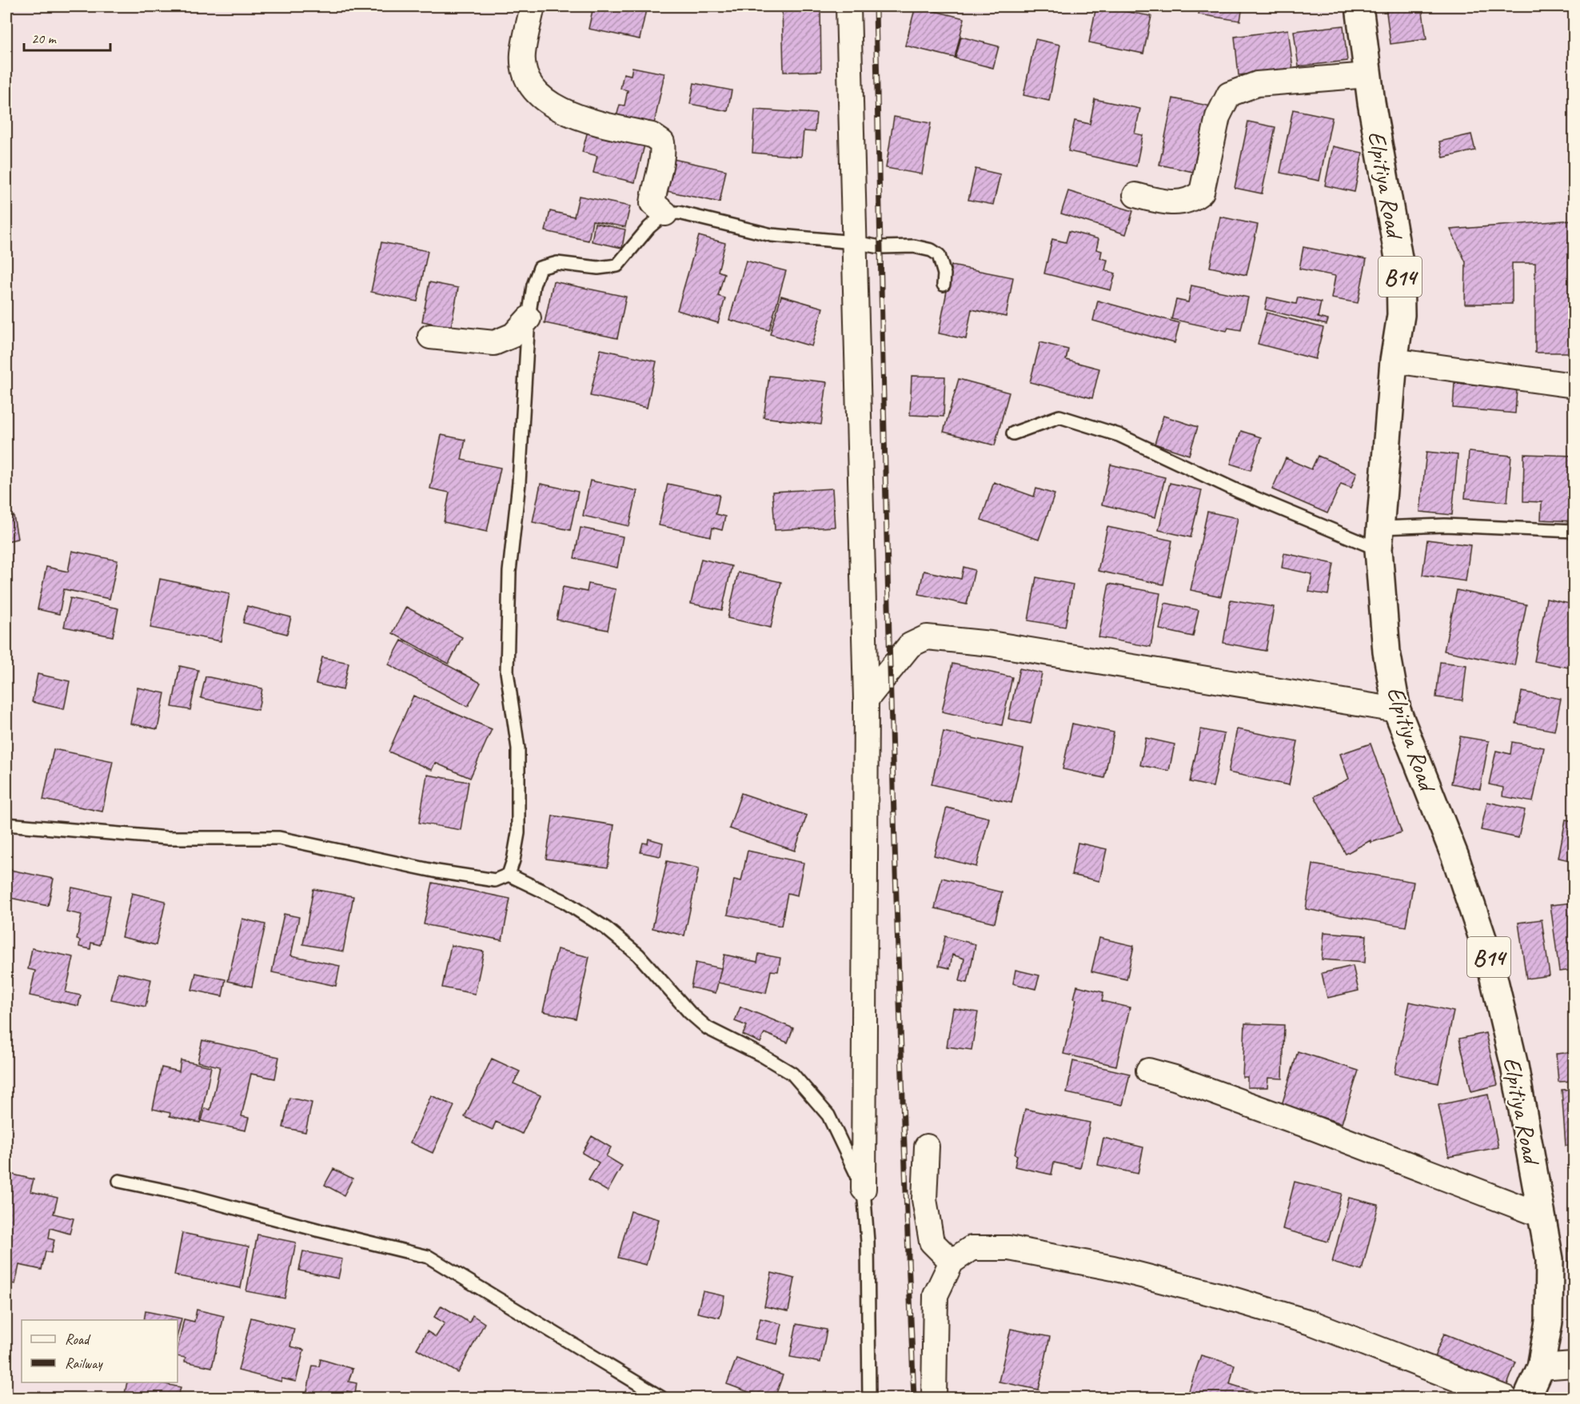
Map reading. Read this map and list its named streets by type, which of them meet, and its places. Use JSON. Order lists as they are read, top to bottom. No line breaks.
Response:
{"streets":{"main road":["Elpitiya Road","B14"]},"legend":["Road","Railway"],"scale_bar":"20 m"}
